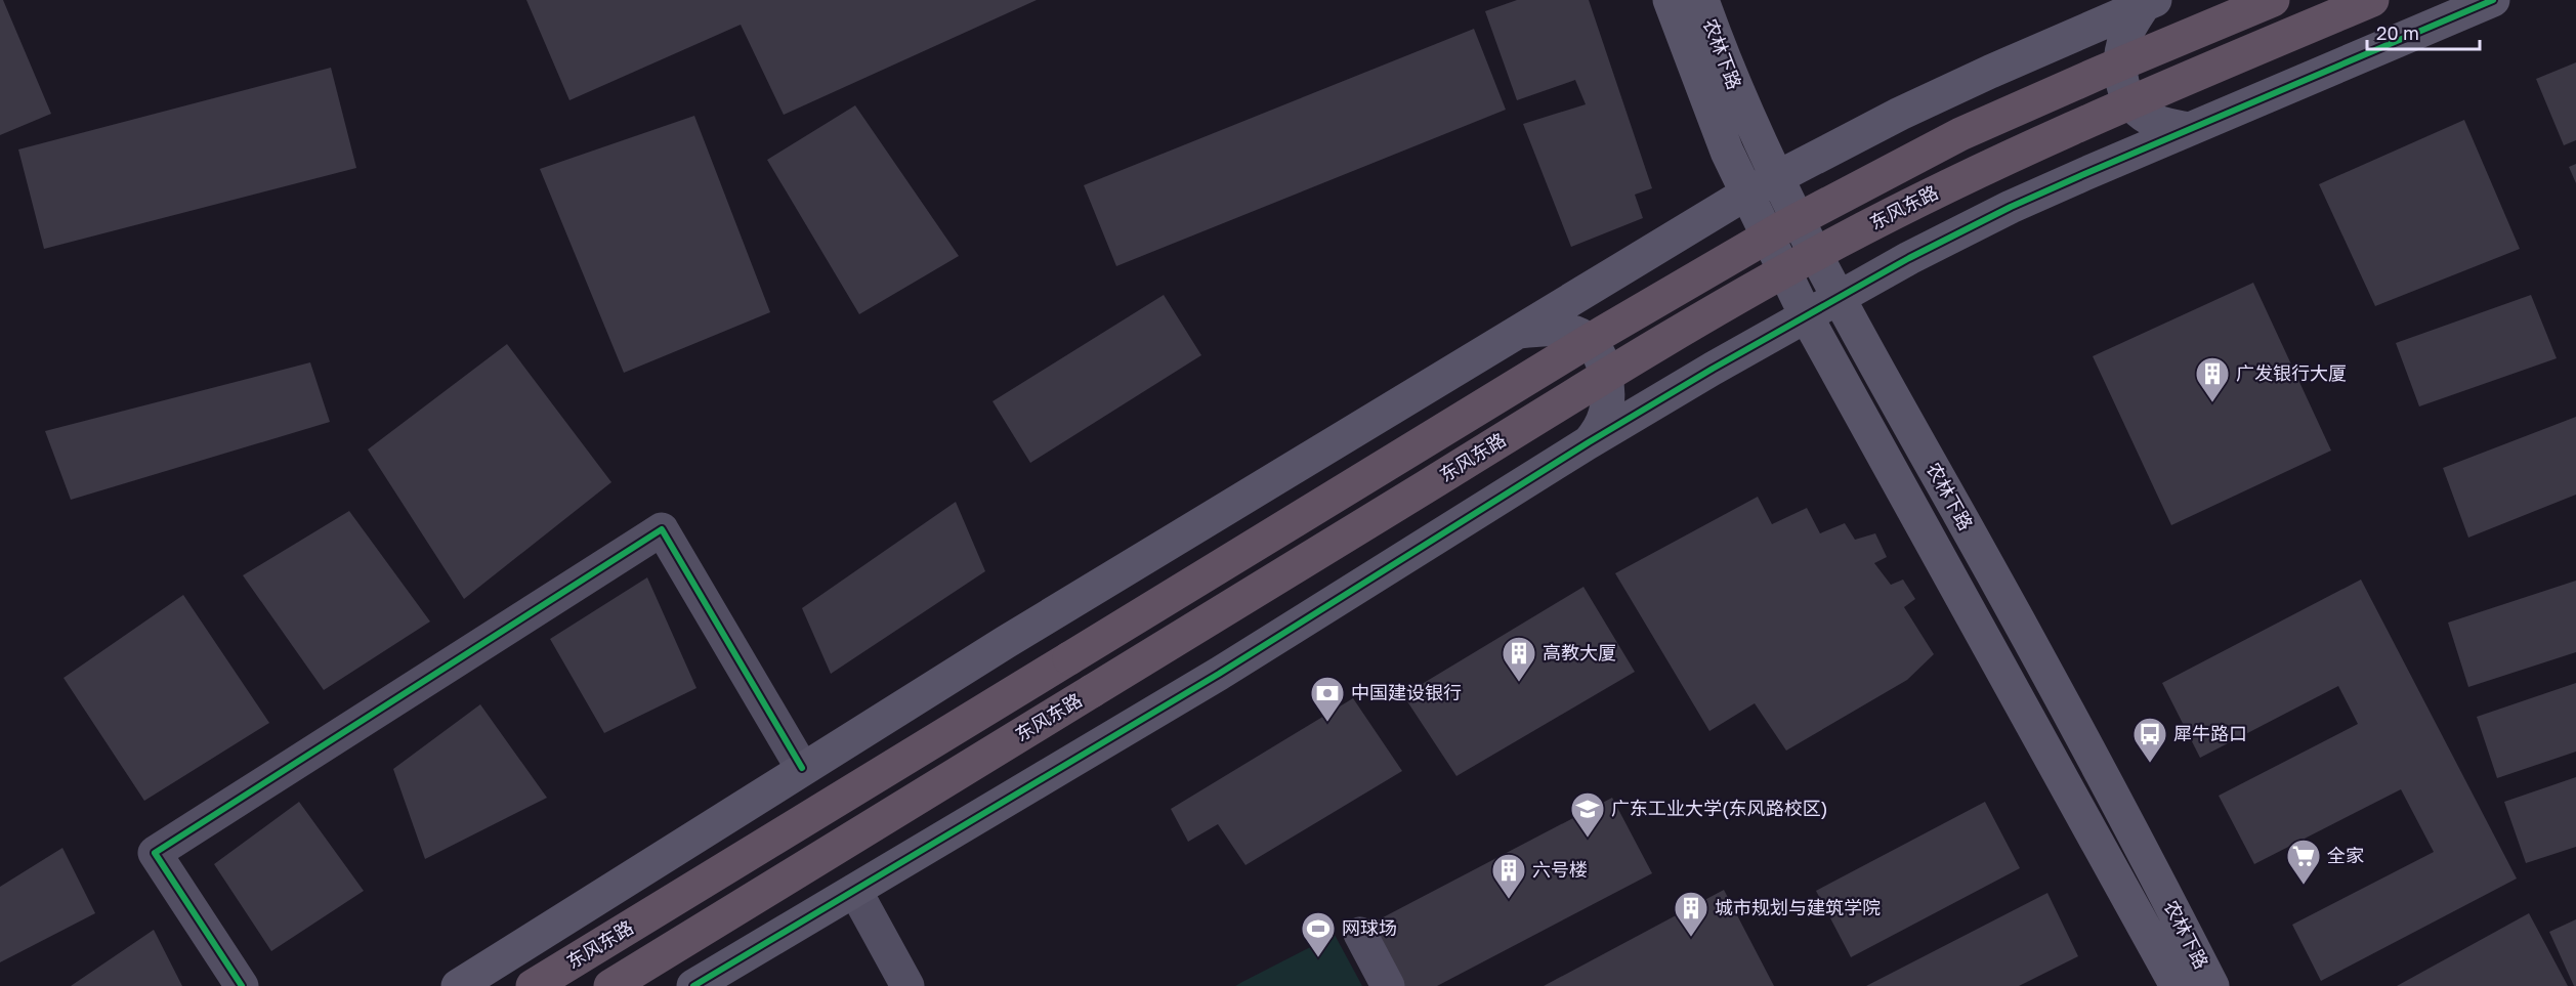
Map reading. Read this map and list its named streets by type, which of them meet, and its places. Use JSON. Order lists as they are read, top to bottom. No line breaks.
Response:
{"streets":{"highway":["东风东路"],"street":["农林下路"]},"places":{"building":["广发银行大厦","高教大厦","六号楼","城市规划与建筑学院"],"bank":["中国建设银行"],"bus stop":["犀牛路口"],"school or university":["广东工业大学(东风路校区)"],"supermarket":["全家"],"sports":["网球场"]},"scale_bar":"20 m"}
